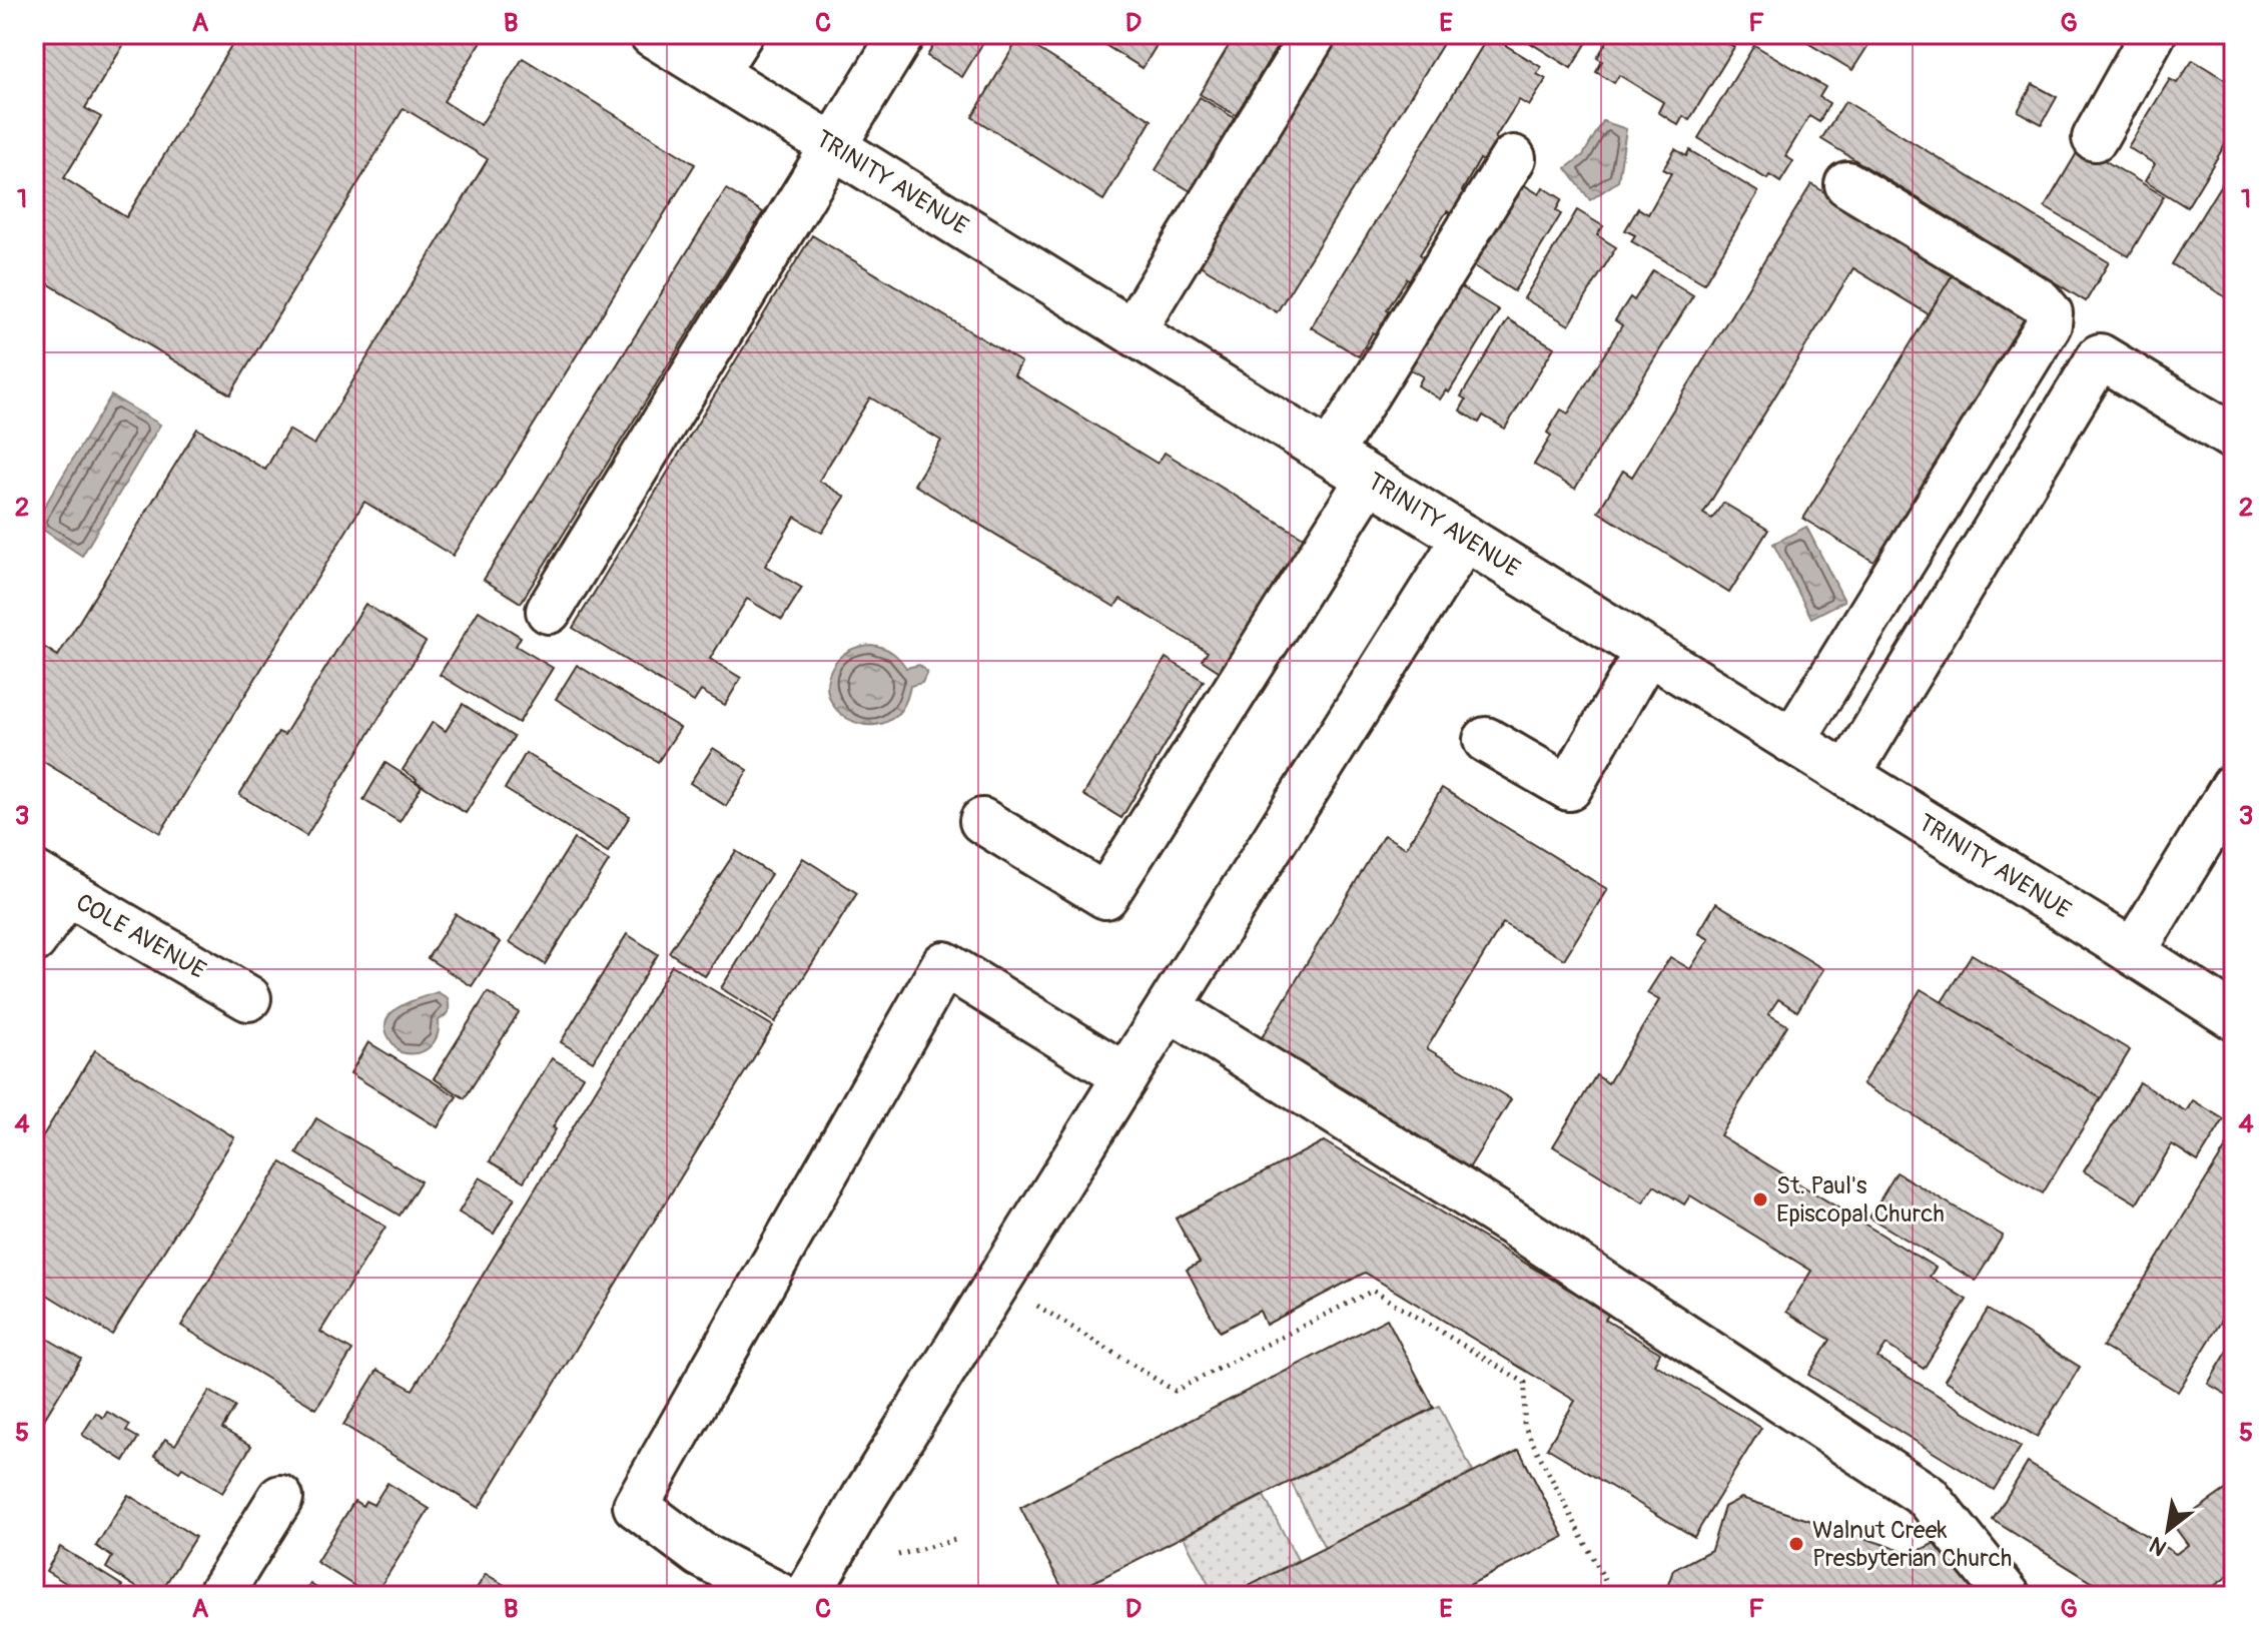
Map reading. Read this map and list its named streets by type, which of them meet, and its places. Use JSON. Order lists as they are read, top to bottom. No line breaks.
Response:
{"streets":{"street":["TRINITY AVENUE","COLE AVENUE"]},"places":["St. Paul's Episcopal Church","Walnut Creek Presbyterian Church"],"north":"bottom left","grid":{"columns":["A","B","C","D","E","F","G"],"rows":["1","2","3","4","5"]}}
